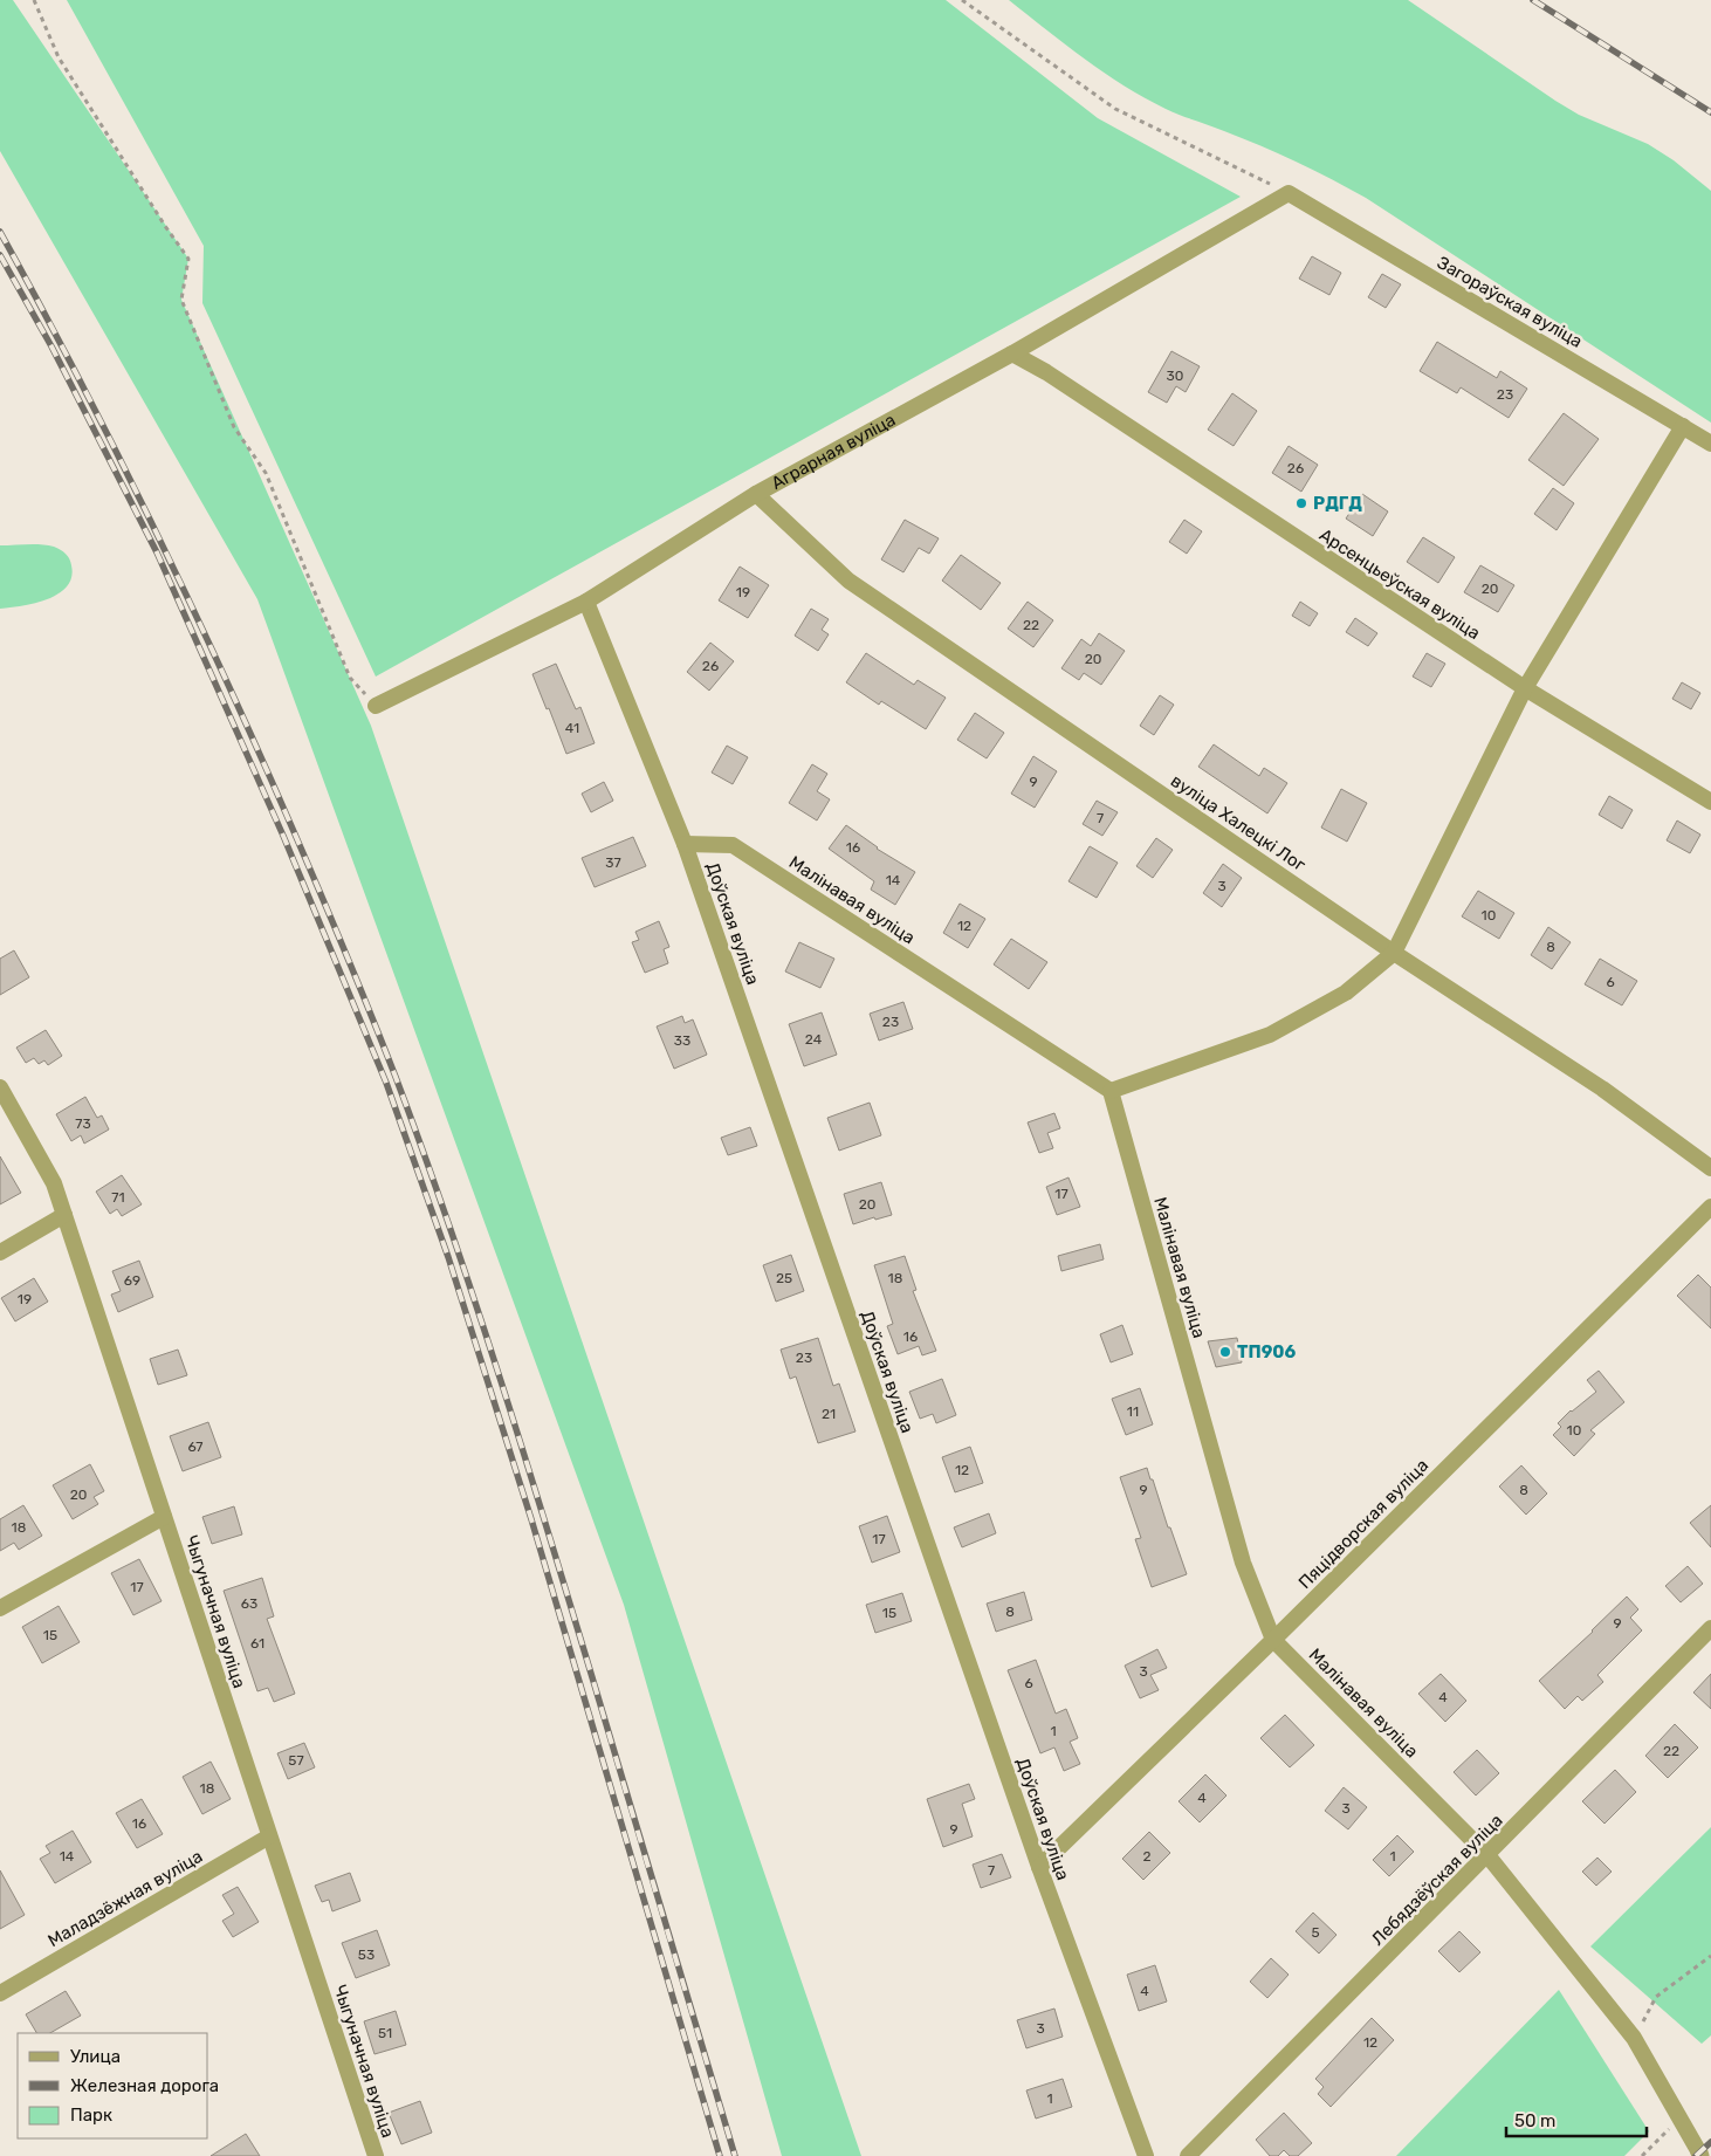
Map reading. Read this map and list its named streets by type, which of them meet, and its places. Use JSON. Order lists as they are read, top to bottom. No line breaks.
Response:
{"streets":{"street":["Загораўская вуліца","Аграрная вуліца","Арсенцьеўская вуліца","вуліца Халецкі Лог","Малінавая вуліца","Доўская вуліца","Пяцідворская вуліца","Чыгуначная вуліца","Лебядзёўская вуліца","Маладзёжная вуліца"]},"crossings":[["Загораўская вуліца","Аграрная вуліца"],["Аграрная вуліца","Арсенцьеўская вуліца"],["Аграрная вуліца","вуліца Халецкі Лог"],["Аграрная вуліца","Доўская вуліца"],["Малінавая вуліца","Доўская вуліца"],["Малінавая вуліца","Пяцідворская вуліца"],["Малінавая вуліца","Лебядзёўская вуліца"],["Доўская вуліца","Пяцідворская вуліца"],["Чыгуначная вуліца","Маладзёжная вуліца"]],"places":["РДГД","ТП906"],"house_numbers":["30","23","26","20","19","22","20","26","41","9","7","16","37","14","3","10","12","8","6","23","24","33","73","17","71","20","25","18","69","19","16","23","11","21","10","67","12","9","8","20","18","17","17","63","8","15","9","15","61","3","6","4","1","22","57","18","4","3","16","9","14","2","1","7","5","53","4","3","51","12","1"],"legend":["Улица","Железная дорога","Парк"],"scale_bar":"50 m"}
